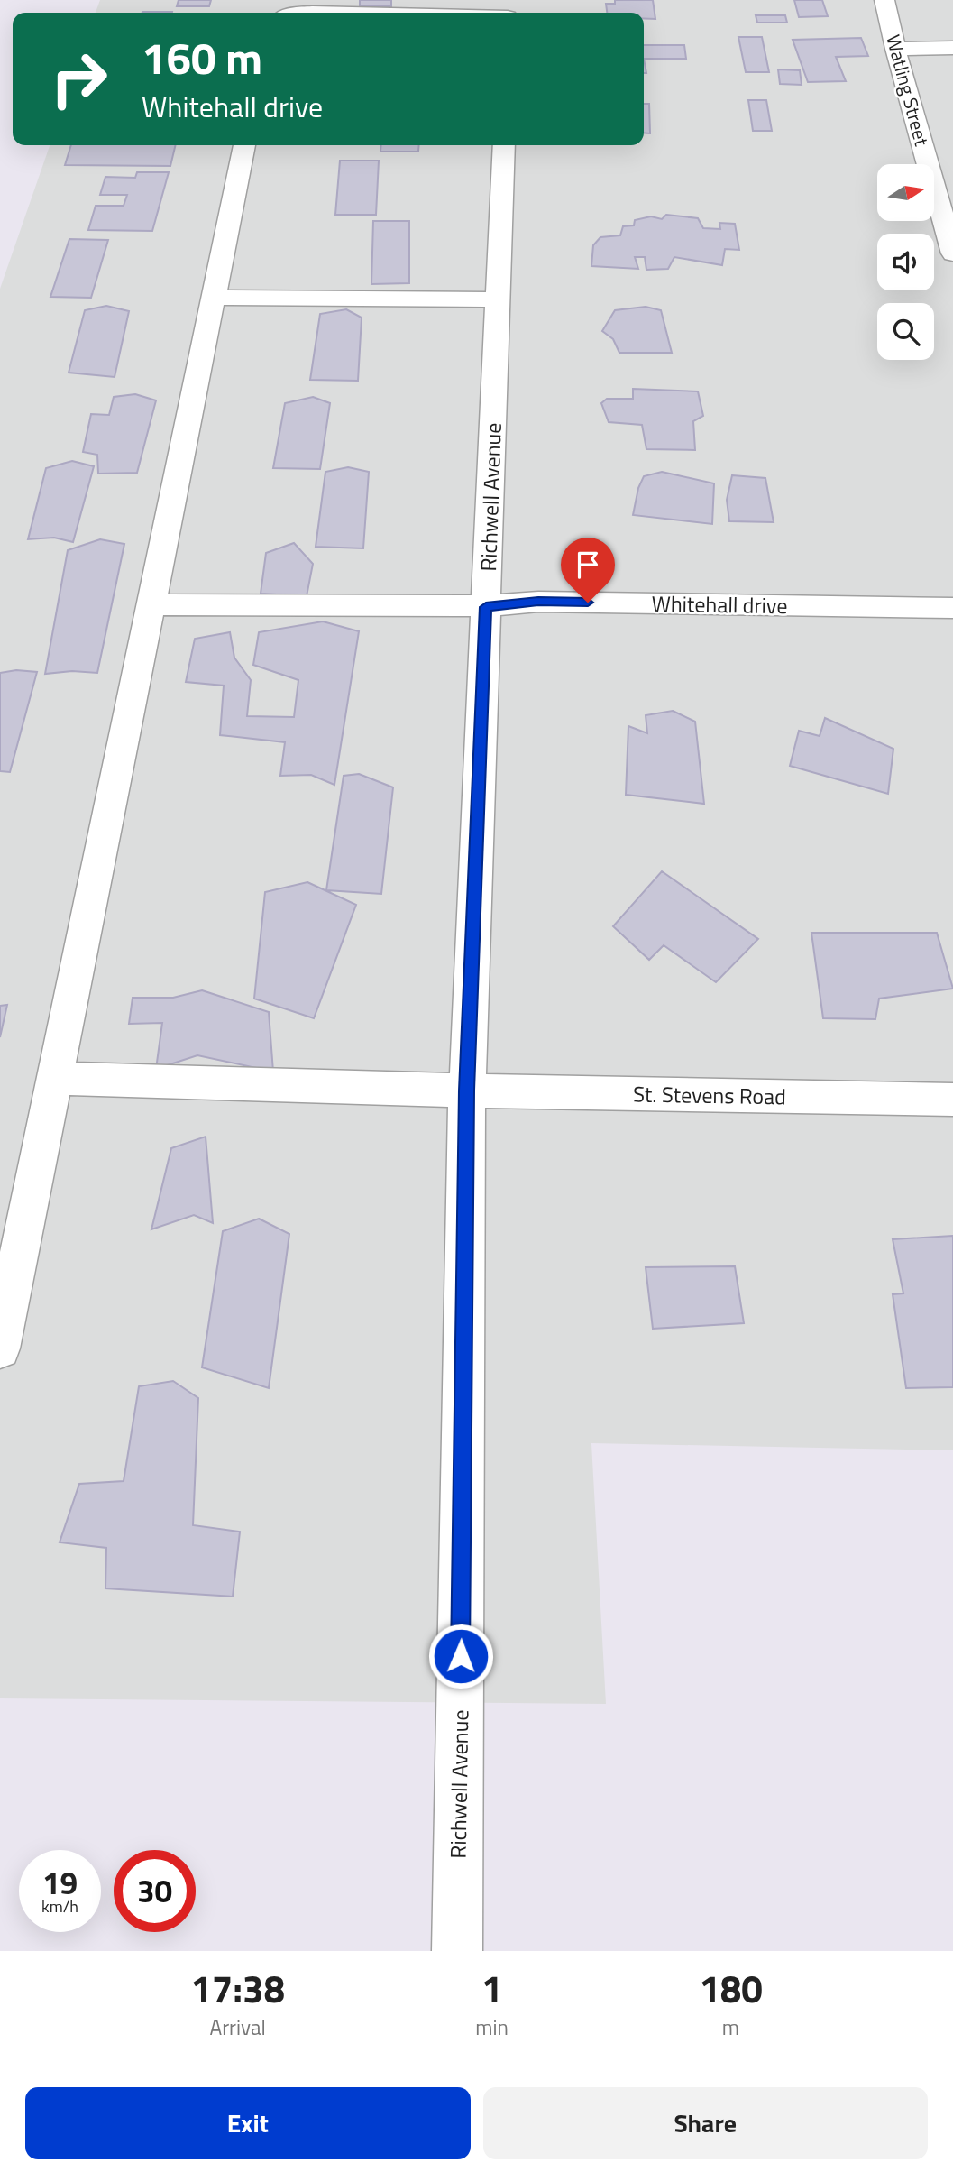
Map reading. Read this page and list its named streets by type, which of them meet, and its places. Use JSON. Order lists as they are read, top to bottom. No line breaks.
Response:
{"streets":{"street":["Watling Street","Richwell Avenue","Whitehall drive","St. Stevens Road"]},"crossings":[["Richwell Avenue","Whitehall drive"],["Richwell Avenue","St. Stevens Road"]],"north":"right","page":{"turn":["160 m","Whitehall drive"],"speed":"19 km/h","limit":"30","eta":["17:38","Arrival","1","min","180","m"],"buttons":["Exit","Share"]}}
